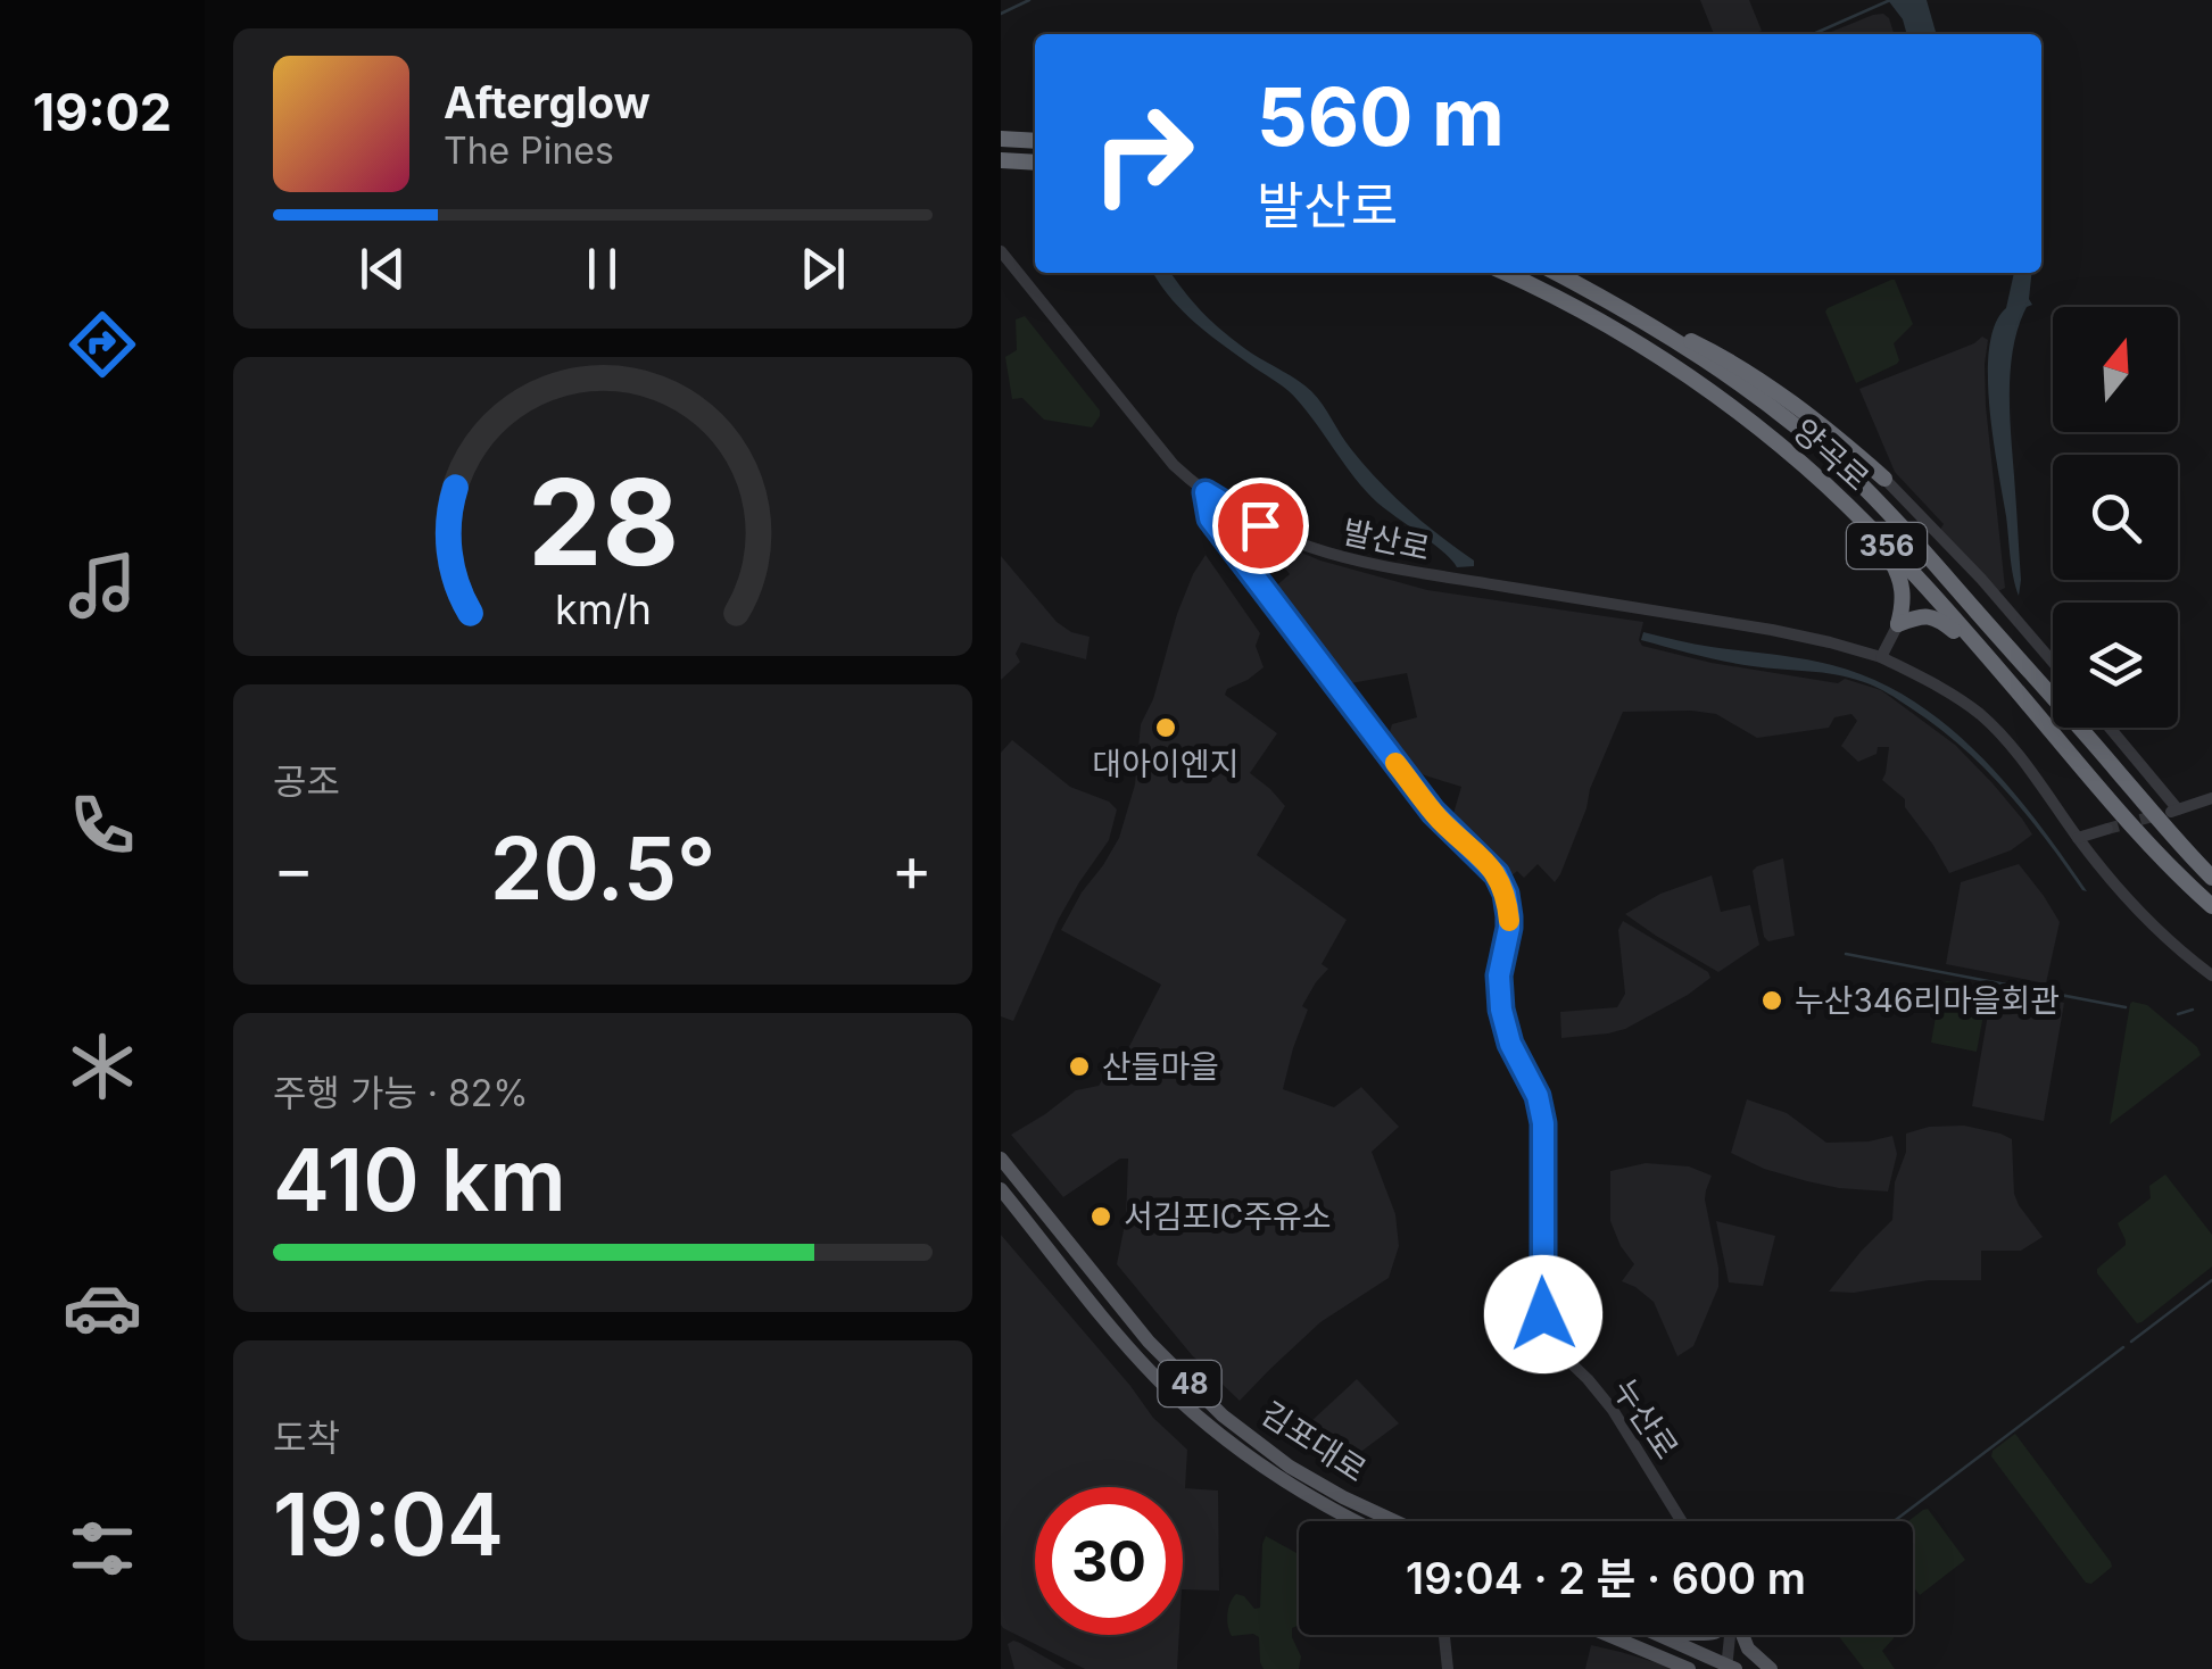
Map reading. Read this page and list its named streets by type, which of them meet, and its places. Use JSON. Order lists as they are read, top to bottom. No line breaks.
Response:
{"streets":{"highway":["양곡로","356"],"main road":["48","김포대로"],"street":["발산로","누산로"]},"crossings":[["발산로","누산로"]],"places":["대아이엔지","누산346리마을회관","산들마을","서김포IC주유소"],"north":"top","page":{"tabs":"19:02","turn":["560 m","발산로"],"song":["Afterglow","The Pines"],"tile":["공조",["주행 가능 · 82%","410 km"],["도착","19:04"]],"heat":["−","20.5°","+"],"limit":"30","trip":"19:04 · 2 분 · 600 m","gauge":["28","km/h"]}}
